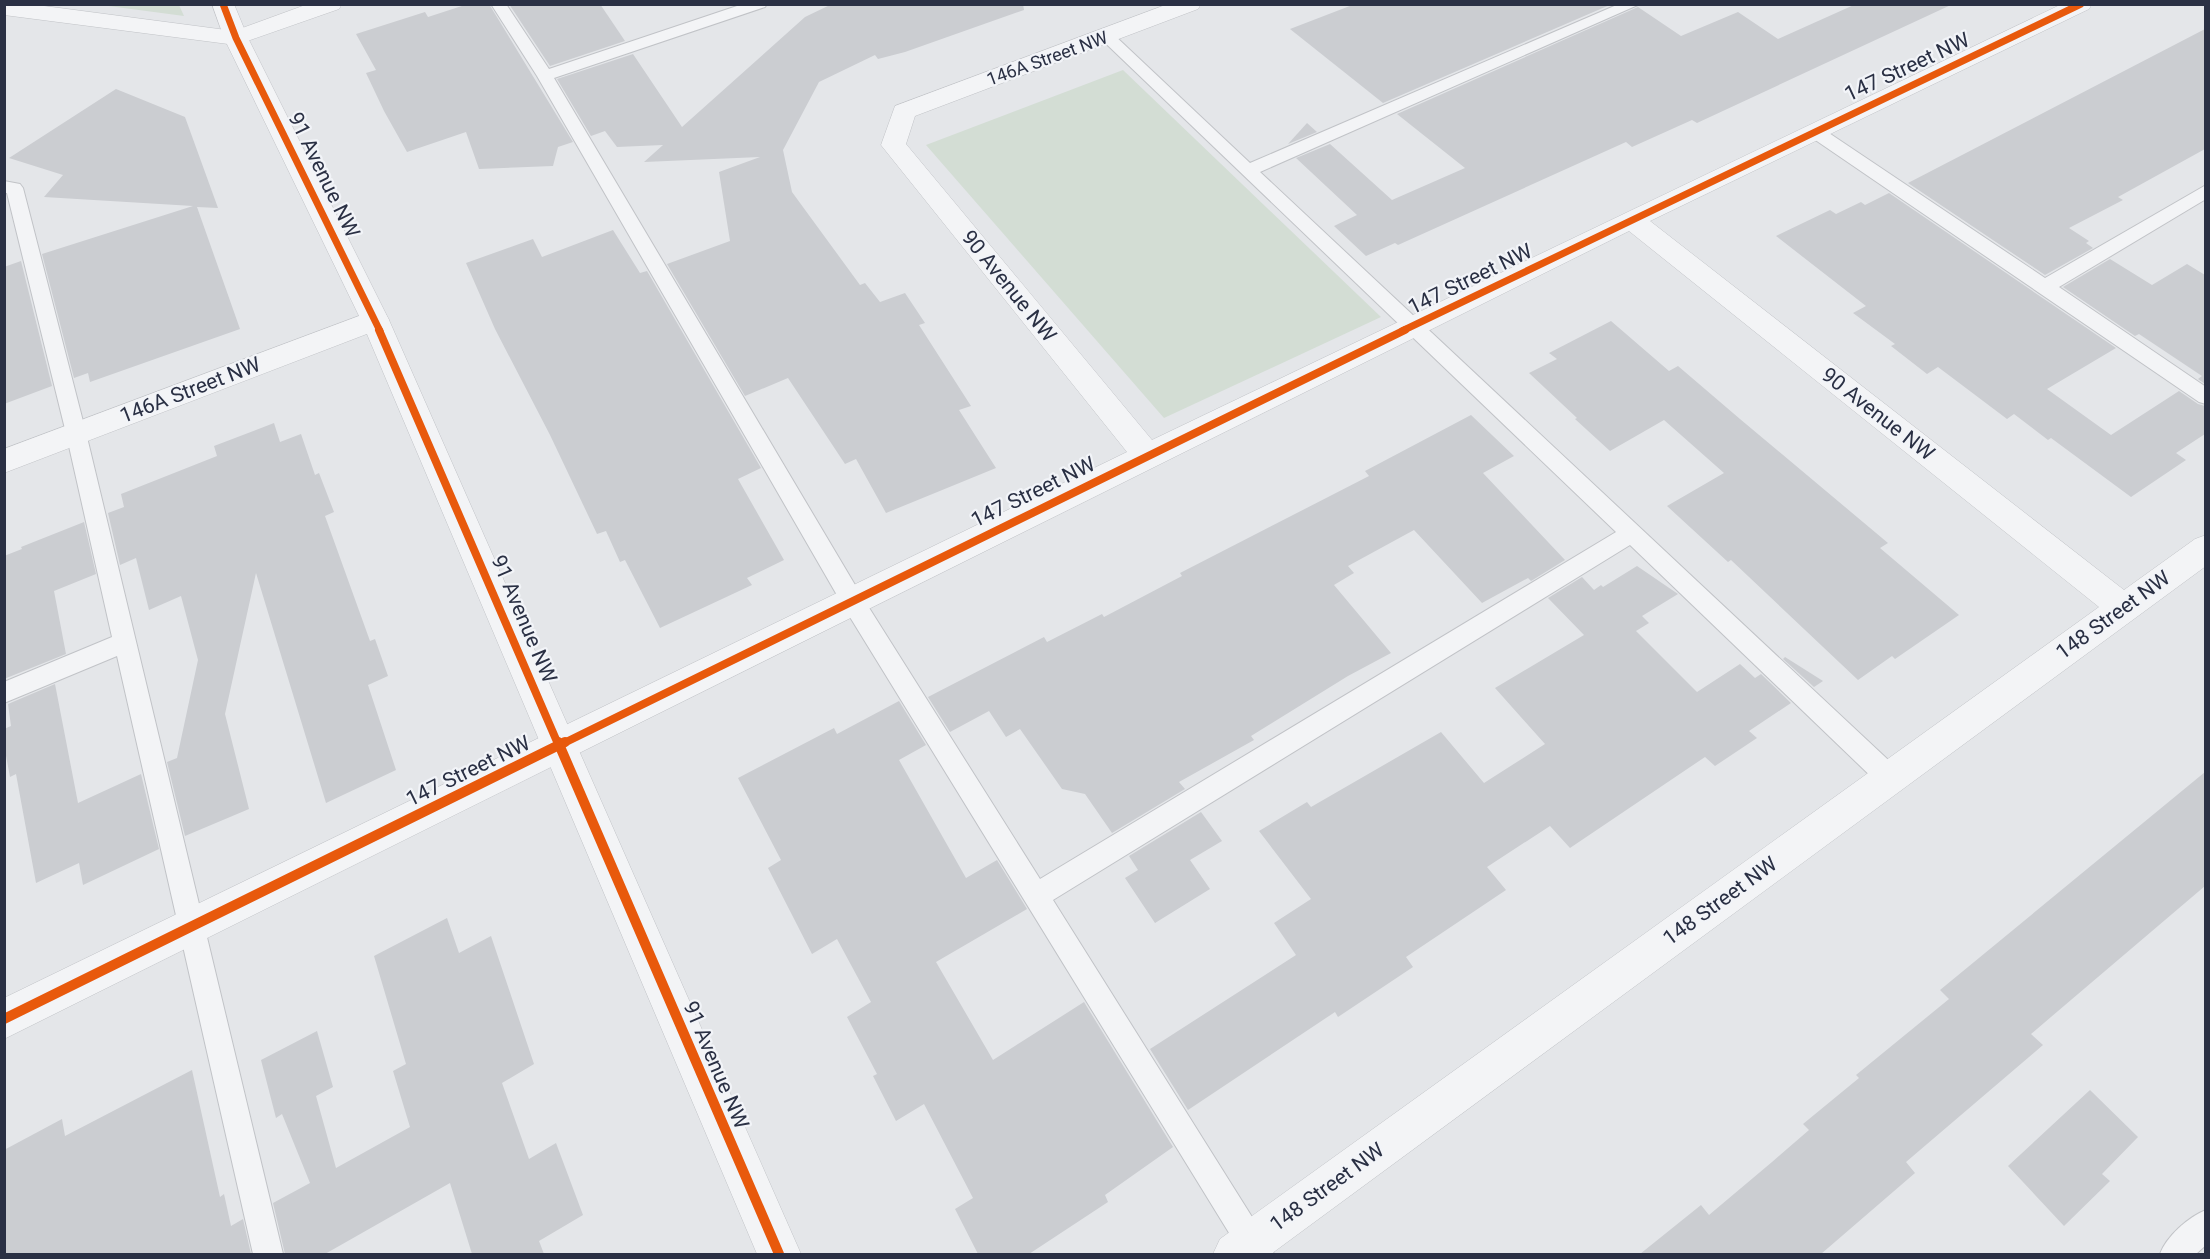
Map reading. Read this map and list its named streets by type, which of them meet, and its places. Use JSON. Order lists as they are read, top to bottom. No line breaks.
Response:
{"streets":{"street":["146A Street NW","147 Street NW","91 Avenue NW","90 Avenue NW","148 Street NW"]},"crossings":[["146A Street NW","91 Avenue NW"],["146A Street NW","90 Avenue NW"],["147 Street NW","91 Avenue NW"],["147 Street NW","90 Avenue NW"],["90 Avenue NW","148 Street NW"]]}
